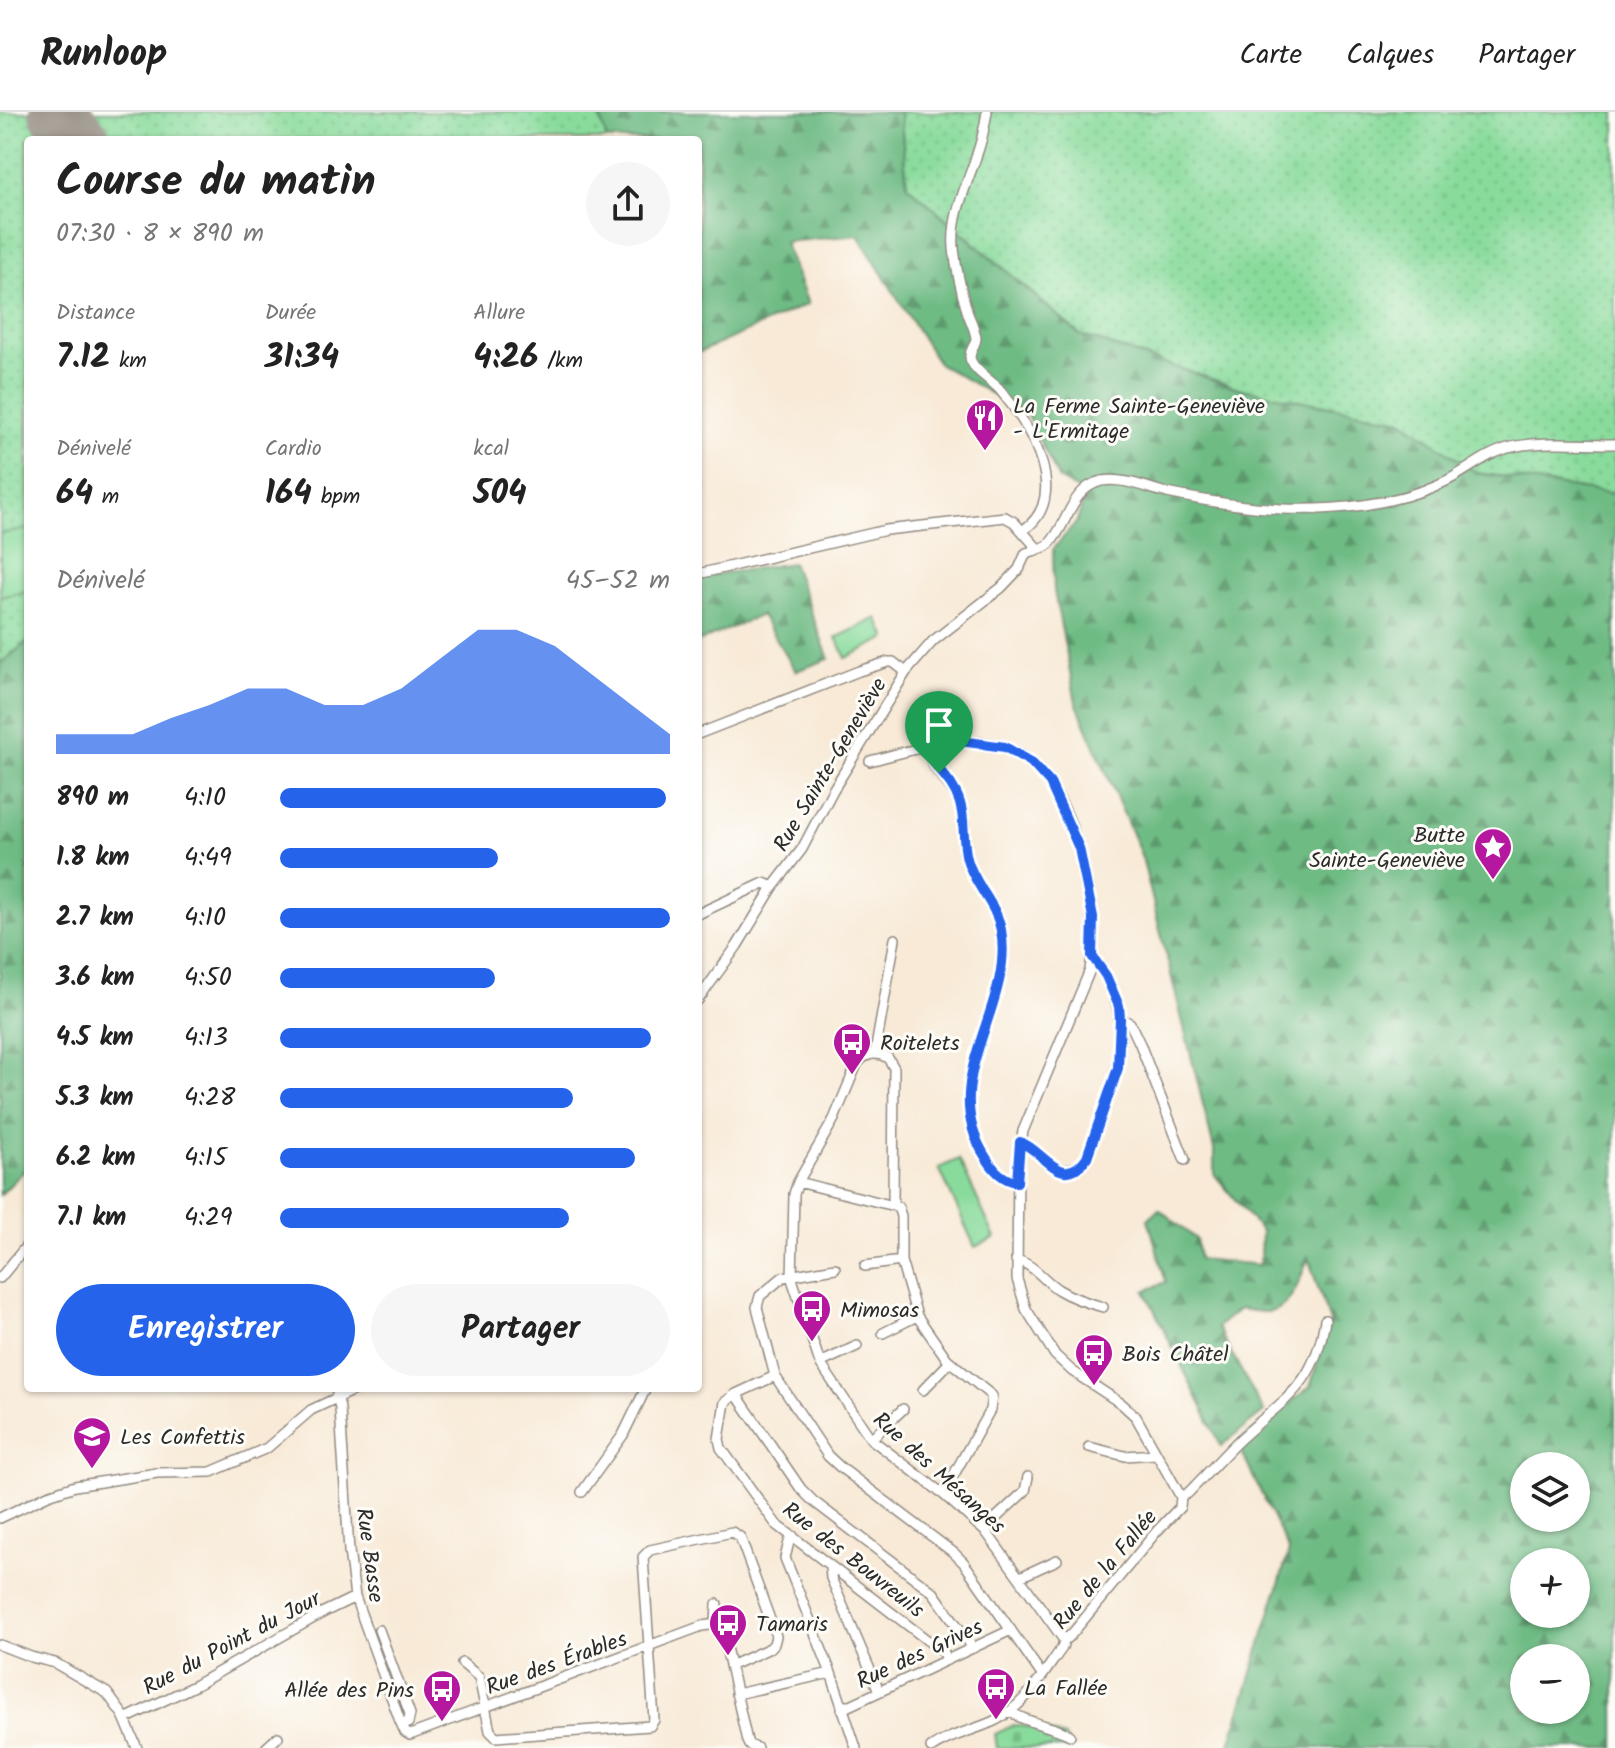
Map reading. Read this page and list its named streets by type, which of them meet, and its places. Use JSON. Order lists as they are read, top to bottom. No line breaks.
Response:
{"streets":{"street":["Rue Sainte-Geneviève","Rue des Mésanges","Rue Basse","Rue des Bouvreuils","Rue de la Fallée","Rue du Point du Jour","Rue des Grives","Rue des Érables"]},"crossings":[["Rue des Mésanges","Rue de la Fallée"],["Rue Basse","Rue du Point du Jour"],["Rue Basse","Rue des Érables"],["Rue des Bouvreuils","Rue des Grives"]],"places":{"restaurant":["La Ferme Sainte-Geneviève - L'Ermitage"],"place":["Butte Sainte-Geneviève"],"bus stop":["Roitelets","Mimosas","Bois Châtel","Tamaris","La Fallée","Allée des Pins"],"school or university":["Les Confettis"]},"page":{"header":"Runloop","nav":["Carte","Calques","Partager"],"heading":["Course du matin","07:30 · 8 × 890 m"],"stats":[["Distance","7.12 km"],["Durée","31:34"],["Allure","4:26 /km"],["Dénivelé","64 m"],["Cardio","164 bpm"],["kcal","504"]],"chart":["Dénivelé","45–52 m"],"list":[{"name":"890 m","note":"4:10"},{"name":"1.8 km","note":"4:49"},{"name":"2.7 km","note":"4:10"},{"name":"3.6 km","note":"4:50"},{"name":"4.5 km","note":"4:13"},{"name":"5.3 km","note":"4:28"},{"name":"6.2 km","note":"4:15"},{"name":"7.1 km","note":"4:29"}],"buttons":["Enregistrer","Partager"],"map_buttons":["+","−"]}}
